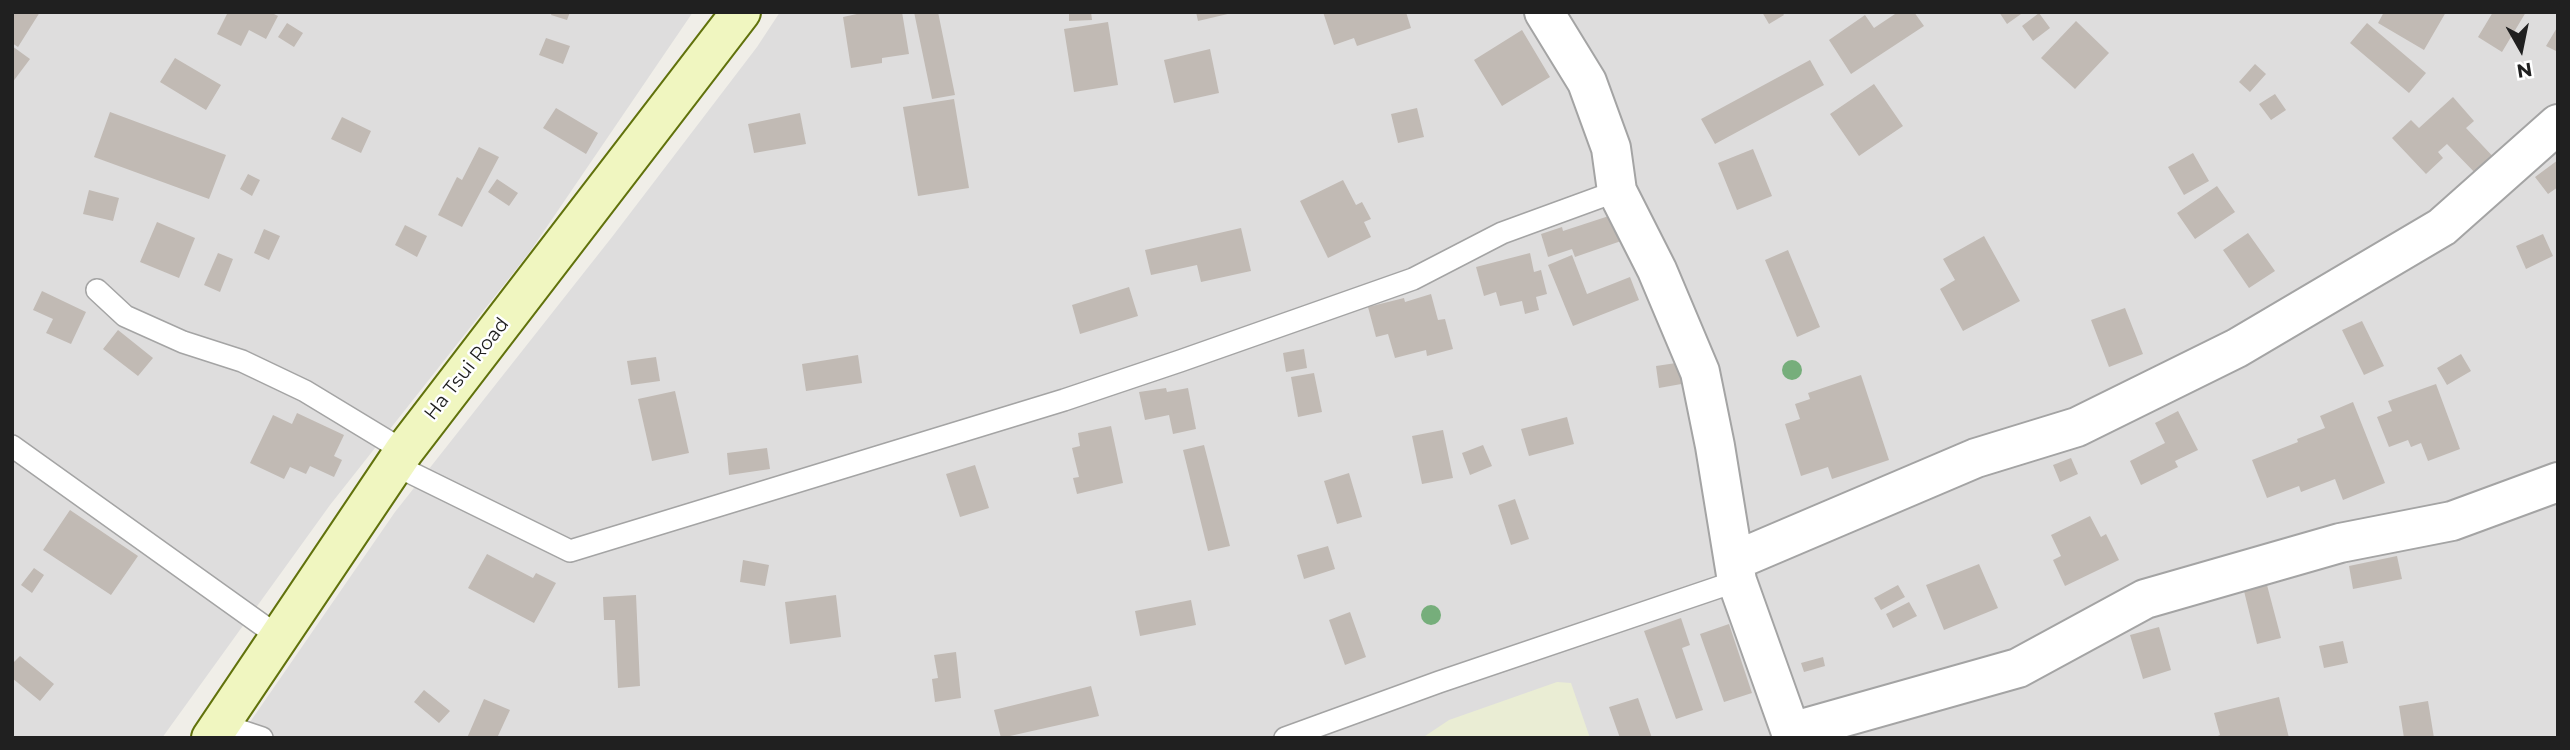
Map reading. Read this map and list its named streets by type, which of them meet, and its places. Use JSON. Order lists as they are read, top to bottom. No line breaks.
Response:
{"streets":{"street":["Ha Tsui Road"]},"north":"bottom"}
